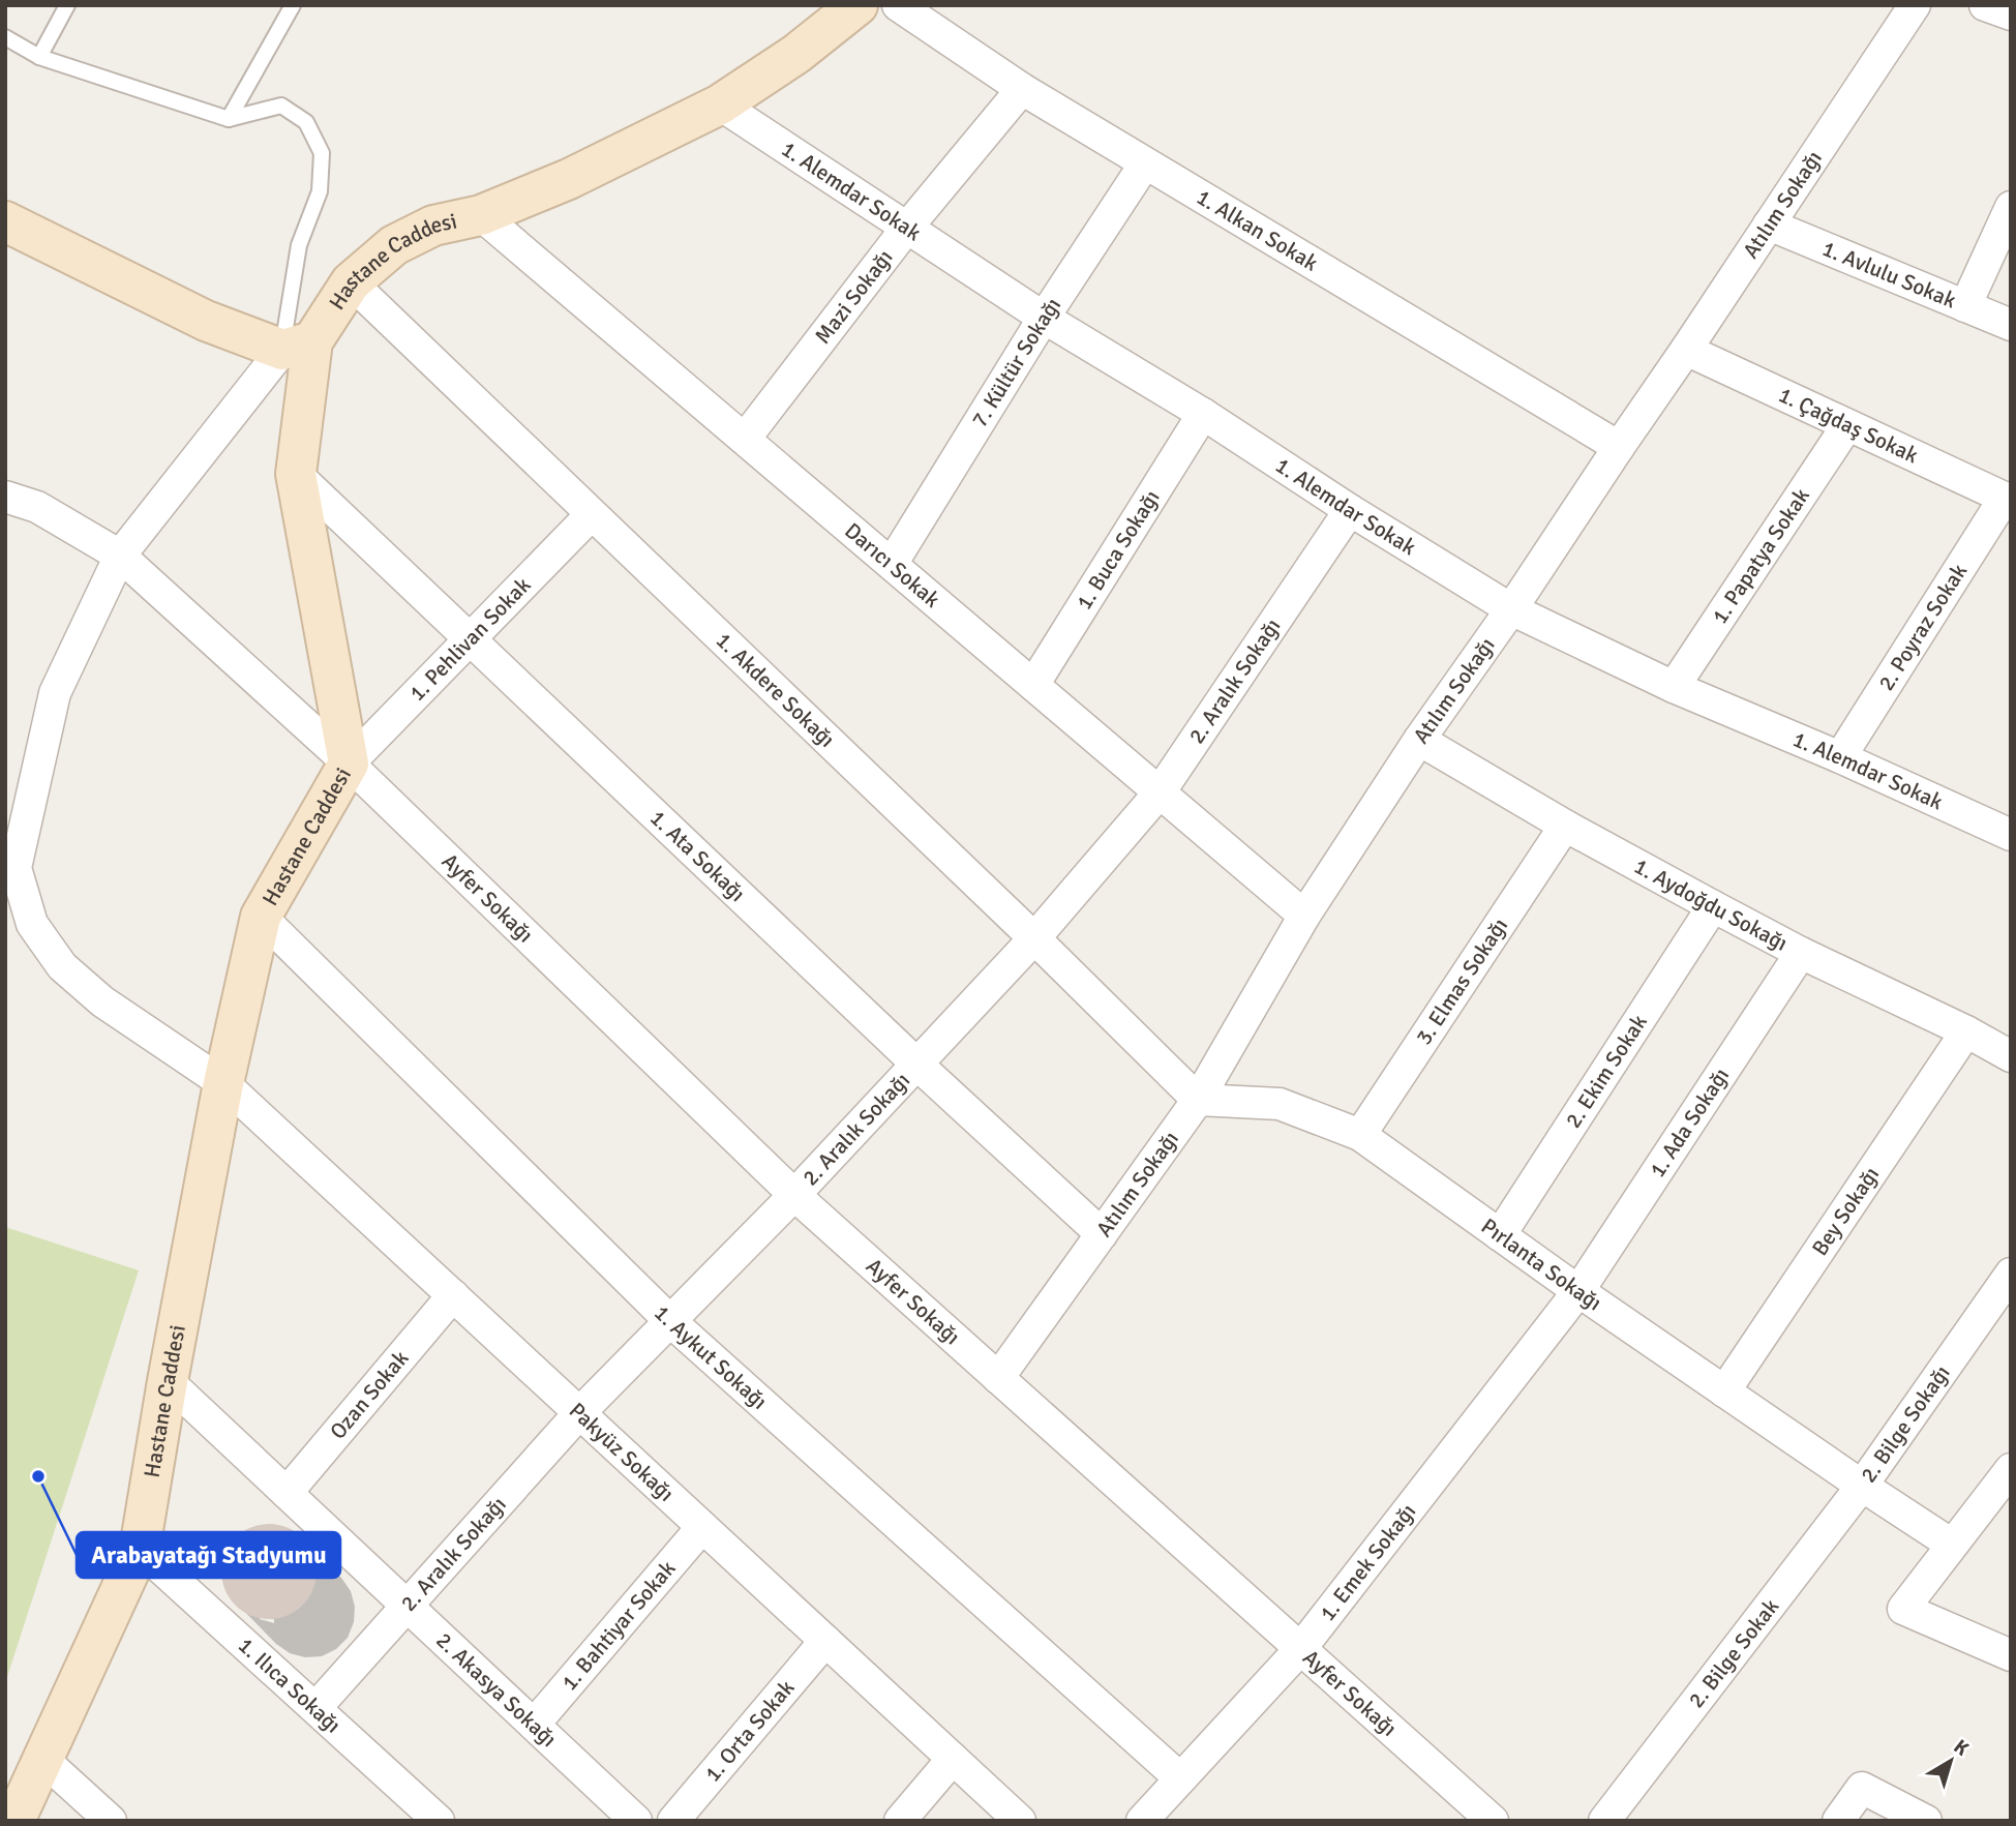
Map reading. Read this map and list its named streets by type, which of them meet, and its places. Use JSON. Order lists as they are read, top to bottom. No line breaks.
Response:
{"streets":{"main road":["Hastane Caddesi"],"street":["1. Alemdar Sokak","Atılım Sokağı","1. Alkan Sokak","1. Avlulu Sokak","Mazi Sokağı","7. Kültür Sokağı","1. Çağdaş Sokak","1. Buca Sokağı","1. Papatya Sokak","Darıcı Sokak","2. Poyraz Sokak","1. Pehlivan Sokak","2. Aralık Sokağı","1. Akdere Sokağı","1. Ata Sokağı","Ayfer Sokağı","1. Aydoğdu Sokağı","3. Elmas Sokağı","2. Ekim Sokak","1. Ada Sokağı","Bey Sokağı","Pırlanta Sokağı","1. Aykut Sokağı","Ozan Sokak","2. Bilge Sokağı","Pakyüz Sokağı","1. Emek Sokağı","1. Bahtiyar Sokak","2. Bilge Sokak","1. Ilıca Sokağı","2. Akasya Sokağı","1. Orta Sokak"]},"crossings":[["1. Alemdar Sokak","Atılım Sokağı"],["1. Alemdar Sokak","Hastane Caddesi"],["1. Alemdar Sokak","Mazi Sokağı"],["1. Alemdar Sokak","7. Kültür Sokağı"],["1. Alemdar Sokak","1. Buca Sokağı"],["1. Alemdar Sokak","1. Papatya Sokak"],["1. Alemdar Sokak","2. Poyraz Sokak"],["1. Alemdar Sokak","2. Aralık Sokağı"],["Atılım Sokağı","1. Alkan Sokak"],["Atılım Sokağı","1. Avlulu Sokak"],["Atılım Sokağı","1. Çağdaş Sokak"],["Atılım Sokağı","Darıcı Sokak"],["Atılım Sokağı","1. Akdere Sokağı"],["Atılım Sokağı","1. Ata Sokağı"],["Atılım Sokağı","Ayfer Sokağı"],["Atılım Sokağı","1. Aydoğdu Sokağı"],["Atılım Sokağı","Pırlanta Sokağı"],["1. Alkan Sokak","Mazi Sokağı"],["1. Alkan Sokak","7. Kültür Sokağı"],["Hastane Caddesi","Darıcı Sokak"],["Hastane Caddesi","1. Pehlivan Sokak"],["Hastane Caddesi","1. Akdere Sokağı"],["Hastane Caddesi","1. Ata Sokağı"],["Hastane Caddesi","Ayfer Sokağı"],["Hastane Caddesi","1. Aykut Sokağı"],["Hastane Caddesi","Pakyüz Sokağı"],["Hastane Caddesi","1. Ilıca Sokağı"],["Hastane Caddesi","2. Akasya Sokağı"],["Mazi Sokağı","Darıcı Sokak"],["7. Kültür Sokağı","Darıcı Sokak"],["1. Çağdaş Sokak","1. Papatya Sokak"],["1. Çağdaş Sokak","2. Poyraz Sokak"],["1. Buca Sokağı","Darıcı Sokak"],["Darıcı Sokak","2. Aralık Sokağı"],["1. Pehlivan Sokak","1. Akdere Sokağı"],["1. Pehlivan Sokak","1. Ata Sokağı"],["1. Pehlivan Sokak","Ayfer Sokağı"],["2. Aralık Sokağı","1. Akdere Sokağı"],["2. Aralık Sokağı","1. Ata Sokağı"],["2. Aralık Sokağı","Ayfer Sokağı"],["2. Aralık Sokağı","1. Aykut Sokağı"],["2. Aralık Sokağı","Pakyüz Sokağı"],["2. Aralık Sokağı","1. Ilıca Sokağı"],["2. Aralık Sokağı","2. Akasya Sokağı"],["1. Akdere Sokağı","Pırlanta Sokağı"],["Ayfer Sokağı","Pakyüz Sokağı"],["Ayfer Sokağı","1. Emek Sokağı"],["1. Aydoğdu Sokağı","3. Elmas Sokağı"],["1. Aydoğdu Sokağı","2. Ekim Sokak"],["1. Aydoğdu Sokağı","1. Ada Sokağı"],["1. Aydoğdu Sokağı","Bey Sokağı"],["3. Elmas Sokağı","Pırlanta Sokağı"],["2. Ekim Sokak","Pırlanta Sokağı"],["1. Ada Sokağı","Pırlanta Sokağı"],["1. Ada Sokağı","1. Emek Sokağı"],["Bey Sokağı","Pırlanta Sokağı"],["Pırlanta Sokağı","2. Bilge Sokağı"],["Pırlanta Sokağı","1. Emek Sokağı"],["Pırlanta Sokağı","2. Bilge Sokak"],["1. Aykut Sokağı","1. Emek Sokağı"],["Ozan Sokak","Pakyüz Sokağı"],["Ozan Sokak","2. Akasya Sokağı"],["2. Bilge Sokağı","2. Bilge Sokak"],["Pakyüz Sokağı","1. Bahtiyar Sokak"],["Pakyüz Sokağı","1. Orta Sokak"],["1. Bahtiyar Sokak","2. Akasya Sokağı"]],"places":["Arabayatağı Stadyumu"],"north":"top right"}
